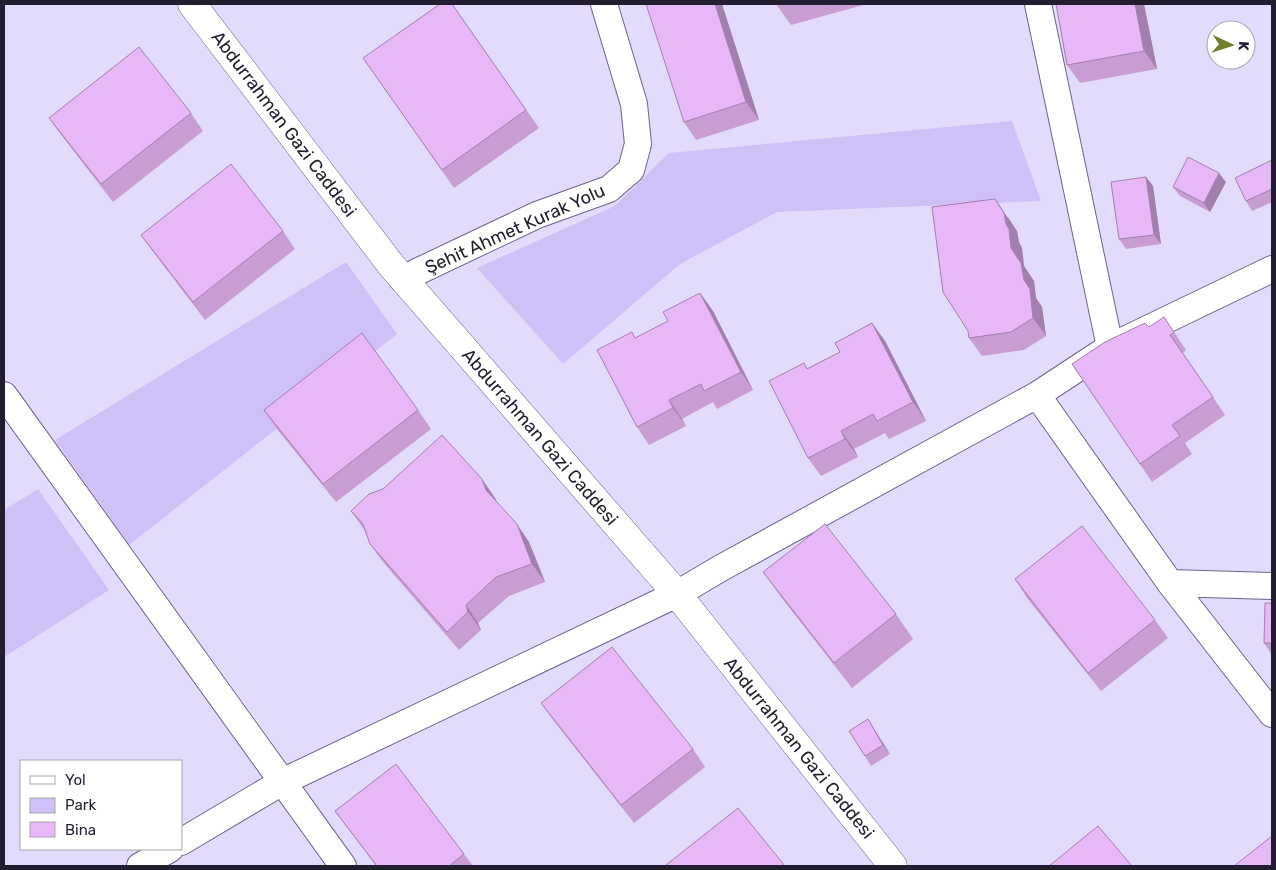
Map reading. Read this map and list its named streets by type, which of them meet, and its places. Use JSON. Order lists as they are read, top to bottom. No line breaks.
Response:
{"streets":{"street":["Abdurrahman Gazi Caddesi","Şehit Ahmet Kurak Yolu"]},"crossings":[["Abdurrahman Gazi Caddesi","Şehit Ahmet Kurak Yolu"]],"legend":["Yol","Park","Bina"],"north":"right"}
